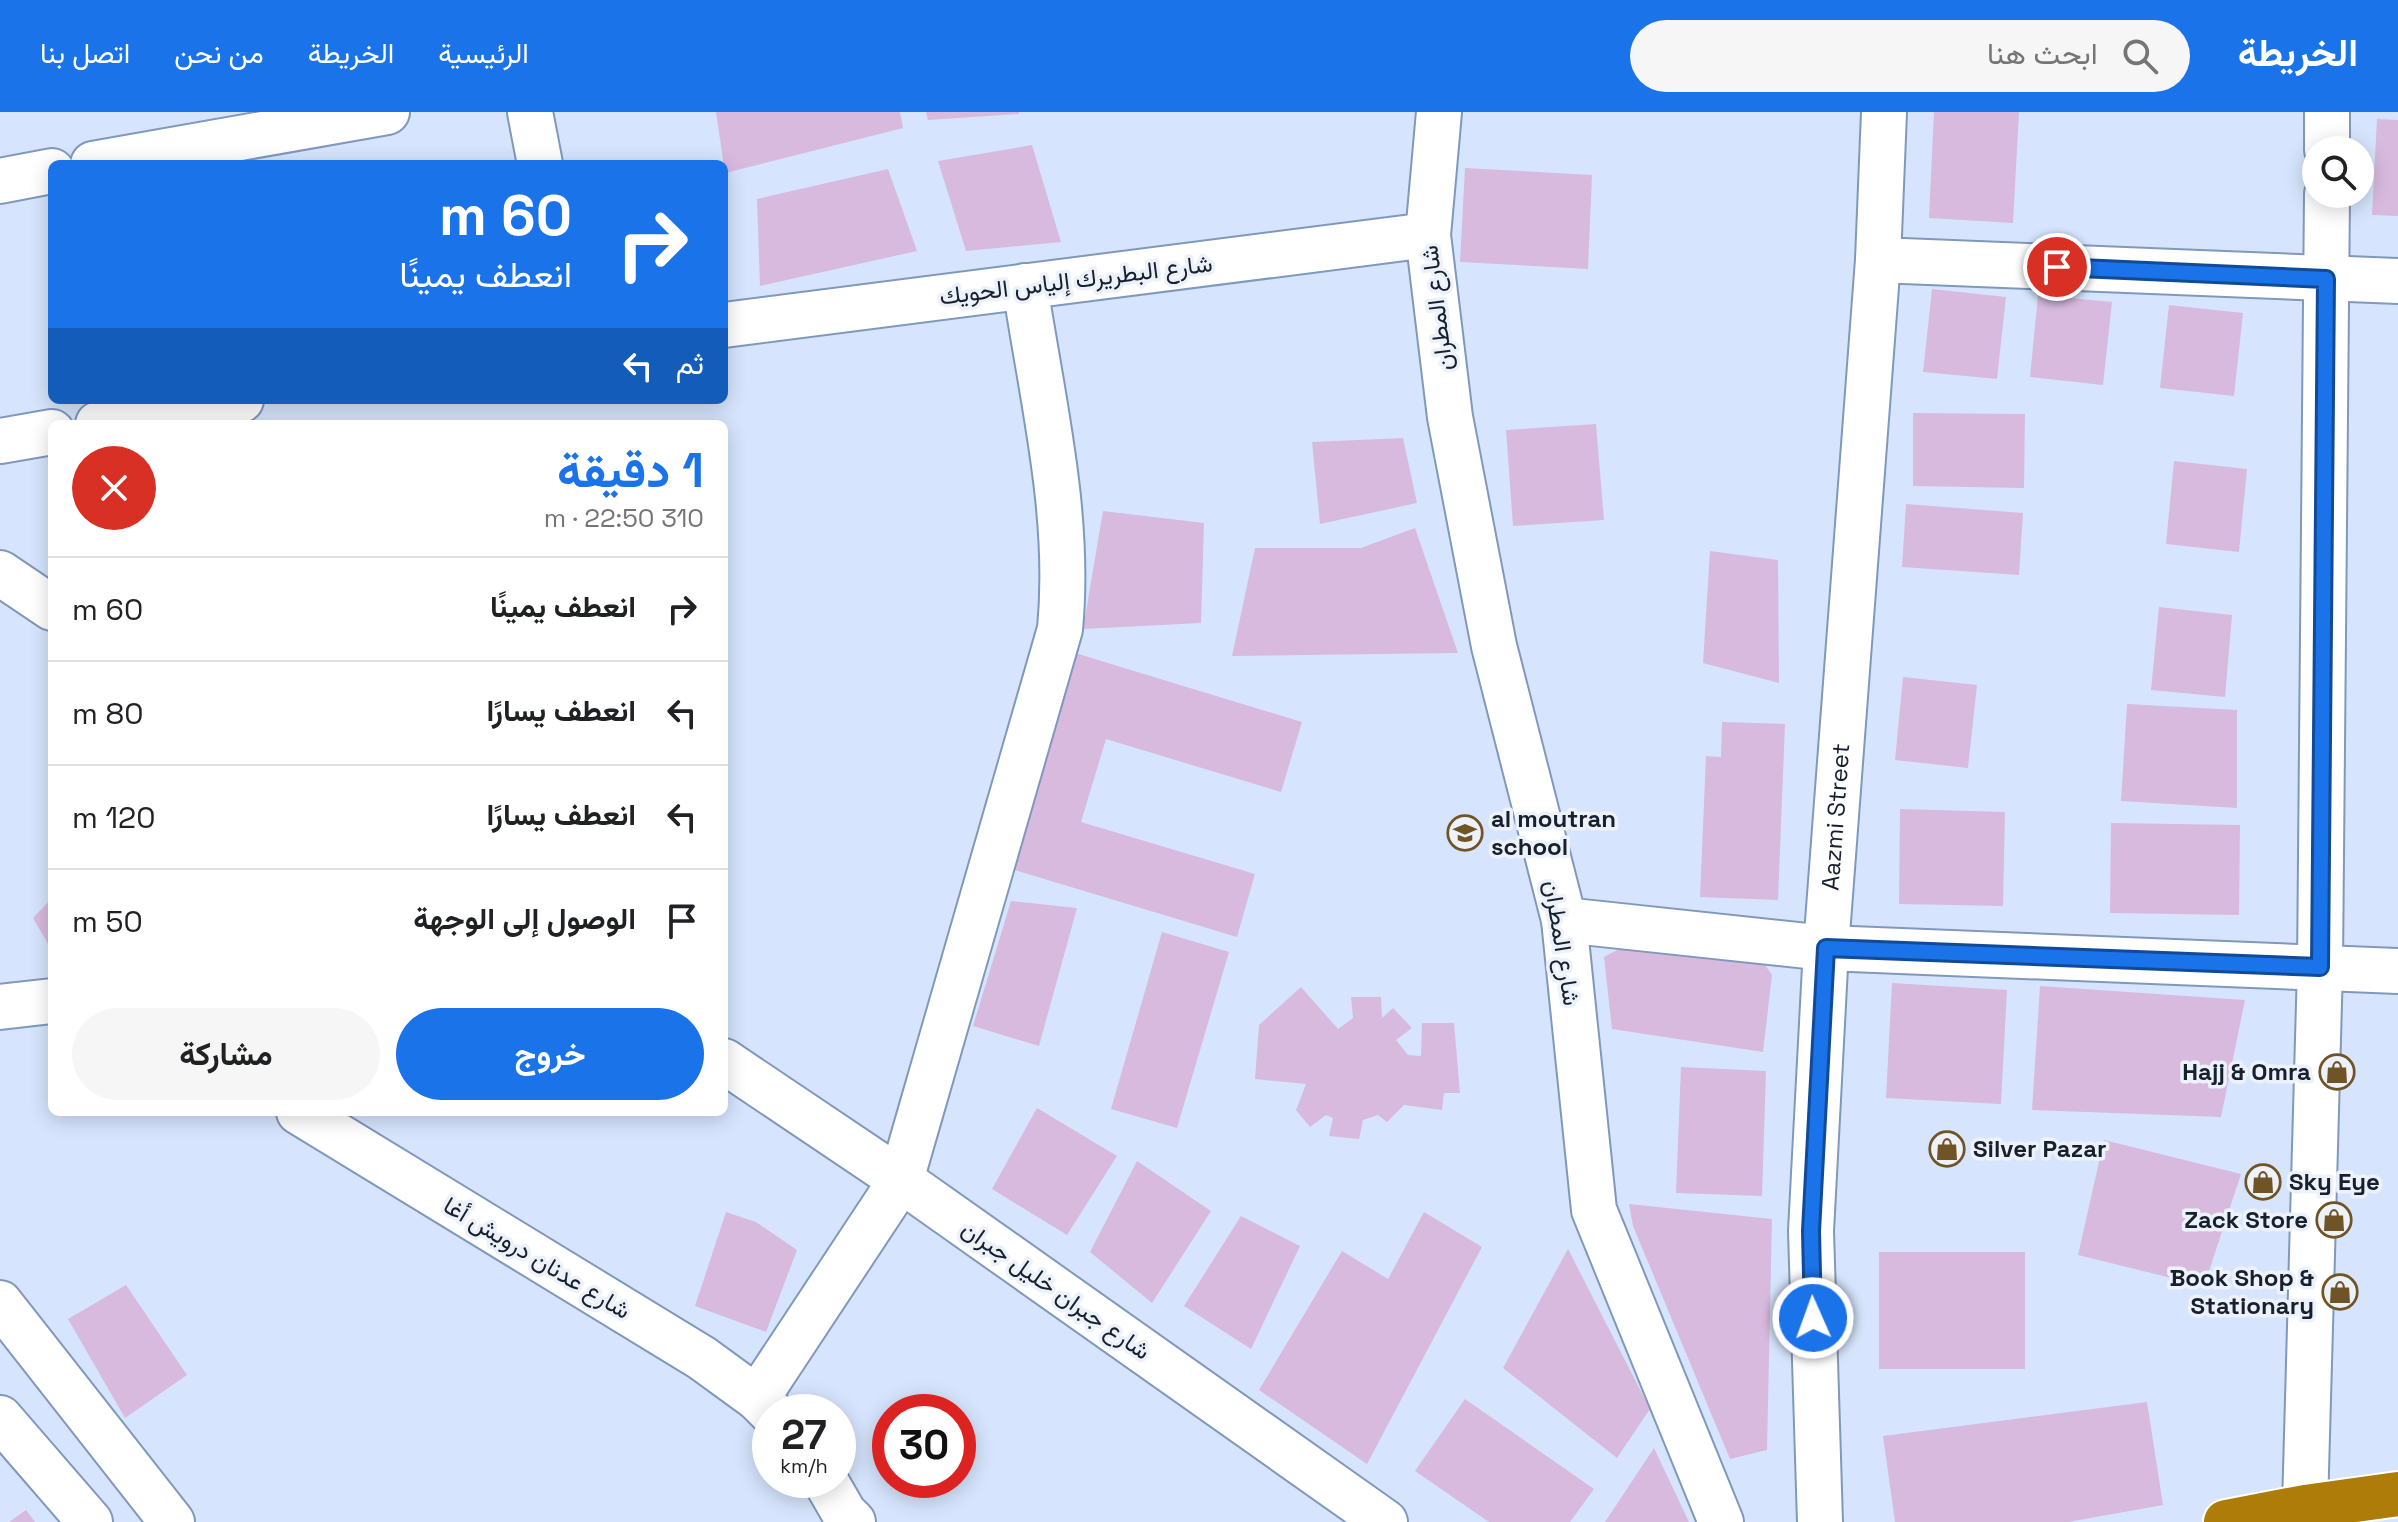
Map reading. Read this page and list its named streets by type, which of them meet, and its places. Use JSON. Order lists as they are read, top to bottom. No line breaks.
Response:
{"streets":{"street":["شارع البطريرك إلياس الحويك","شارع المطران","Aazmi Street","شارع عدنان درويش أغا","شارع جبران خليل جبران"]},"crossings":[["شارع البطريرك إلياس الحويك","شارع المطران"]],"places":{"school or university":["al moutran school"],"shop":["Hajj & Omra","Silver Pazar","Sky Eye","Zack Store","Book Shop & Stationary"]},"page":{"header":"الخريطة","search":"ابحث هنا","nav":["الرئيسية","الخريطة","من نحن","اتصل بنا"],"turn":["60 m","انعطف يمينًا"],"then":"ثم","heading":["1 دقيقة","310 m · 22:50"],"list":[{"name":"انعطف يمينًا","value":"60 m"},{"name":"انعطف يسارًا","value":"80 m"},{"name":"انعطف يسارًا","value":"120 m"},{"name":"الوصول إلى الوجهة","value":"50 m"}],"buttons":["خروج","مشاركة"],"speed":"27 km/h","limit":"30"}}
